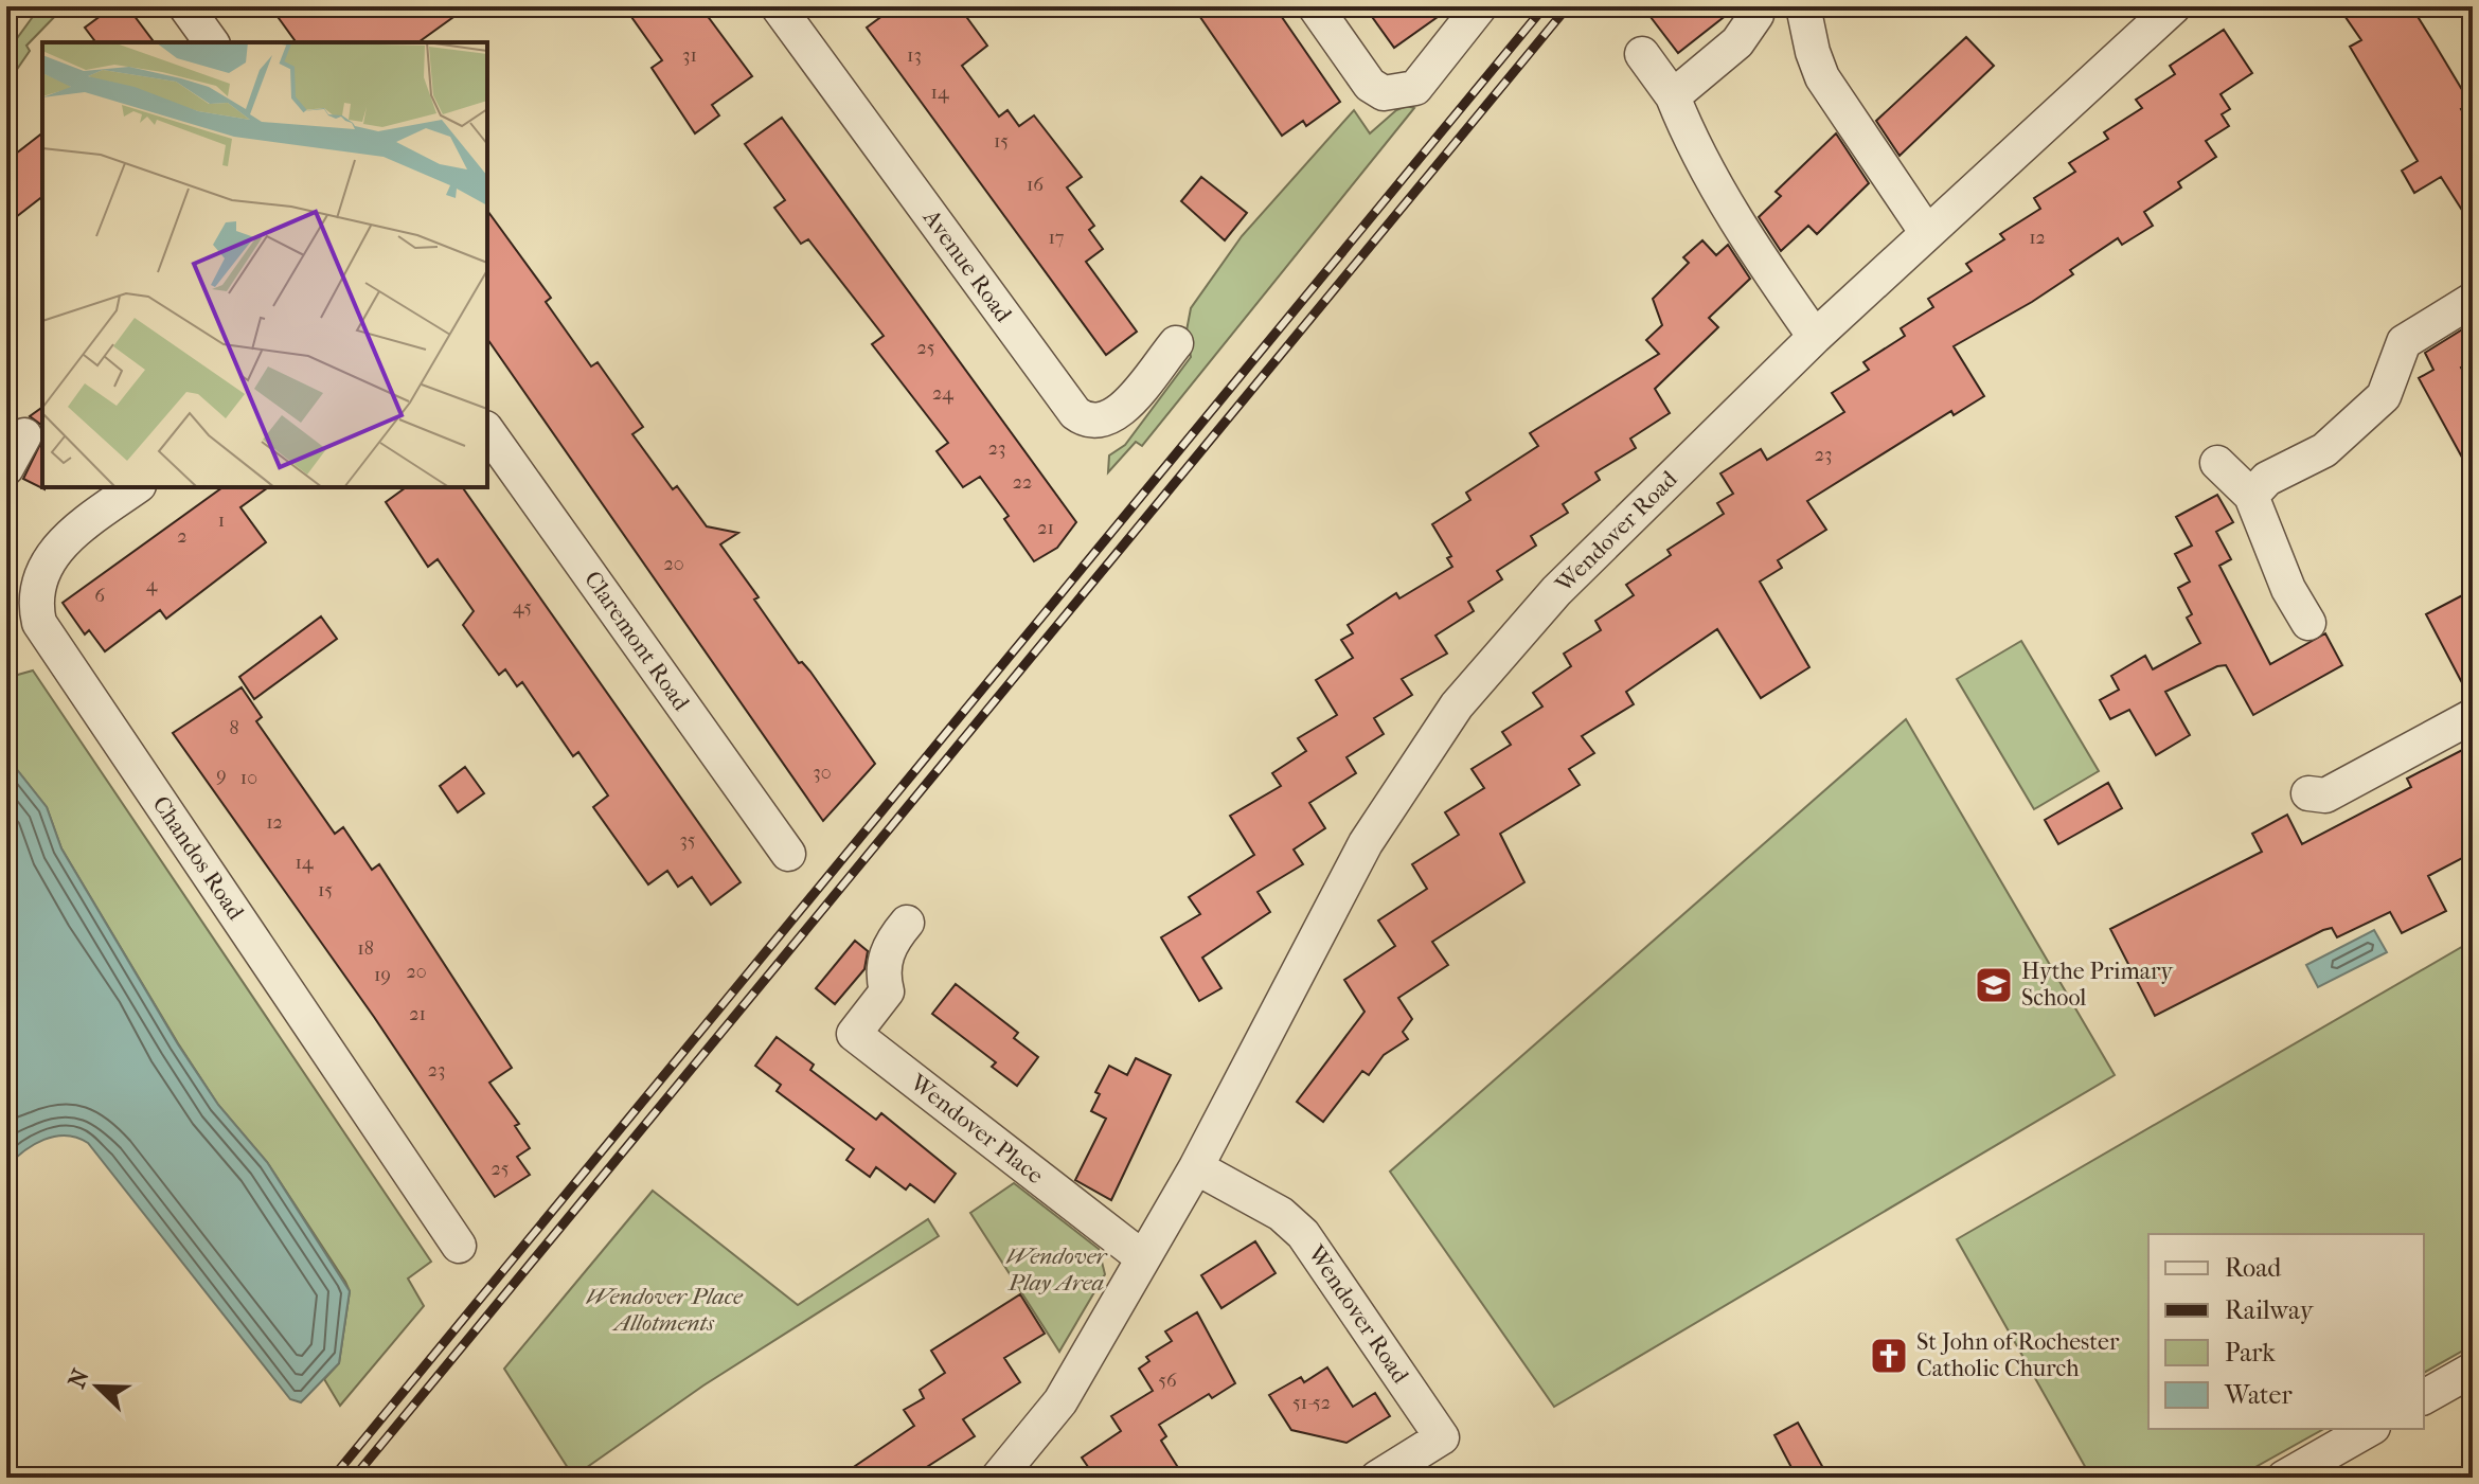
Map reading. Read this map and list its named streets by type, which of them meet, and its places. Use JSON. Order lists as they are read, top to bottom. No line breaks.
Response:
{"streets":{"street":["Avenue Road","Wendover Road","Claremont Road","Chandos Road","Wendover Place"]},"crossings":[["Wendover Road","Wendover Place"]],"parks":["Wendover Play Area","Wendover Place Allotments"],"places":{"school or university":["Hythe Primary School"],"church":["St John of Rochester Catholic Church"]},"house_numbers":["31","13","14","15","16","17","12","25","24","23","23","22","1","21","2","20","4","6","45","8","30","9","10","12","35","14","15","18","20","19","21","23","25","56","51-52"],"legend":["Road","Railway","Park","Water"],"north":"top left"}
